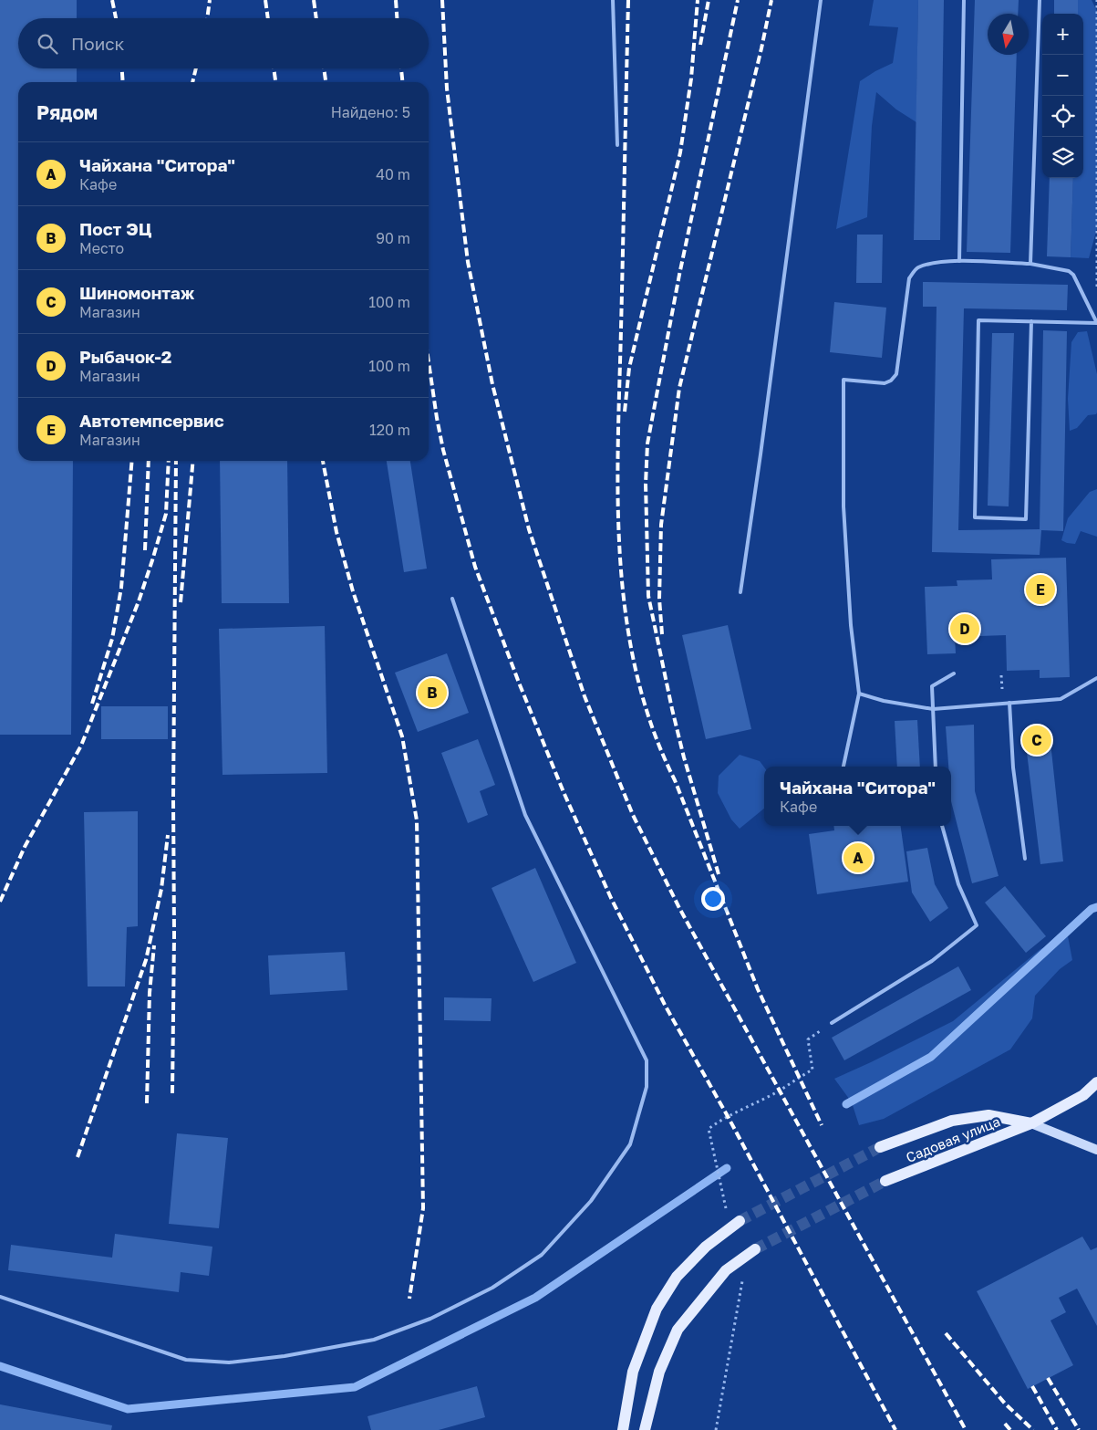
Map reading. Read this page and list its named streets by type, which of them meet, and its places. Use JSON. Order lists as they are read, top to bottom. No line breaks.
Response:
{"streets":{"main road":["Садовая улица"]},"north":"bottom","page":{"map_buttons":["+","−"],"search":"Поиск","heading":["Рядом","Найдено: 5"],"list":[{"mark":"A","name":"Чайхана \"Ситора\"","note":"Кафе","value":"40 m"},{"mark":"B","name":"Пост ЭЦ","note":"Место","value":"90 m"},{"mark":"C","name":"Шиномонтаж","note":"Магазин","value":"100 m"},{"mark":"D","name":"Рыбачок-2","note":"Магазин","value":"100 m"},{"mark":"E","name":"Автотемпсервис","note":"Магазин","value":"120 m"}],"pins":["E","D","B","C","A"],"popup":["Чайхана \"Ситора\"","Кафе"]}}
